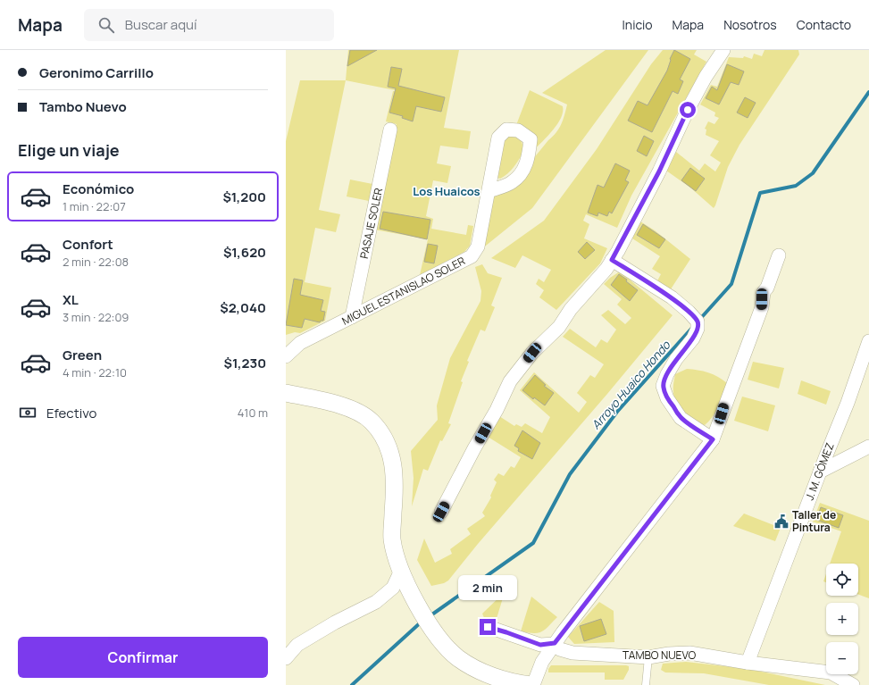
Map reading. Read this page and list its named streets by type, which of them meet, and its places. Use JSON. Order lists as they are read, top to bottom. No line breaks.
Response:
{"streets":{"street":["PASAJE SOLER","MIGUEL ESTANISLAO SOLER","J. M. GÓMEZ","TAMBO NUEVO"]},"crossings":[["PASAJE SOLER","MIGUEL ESTANISLAO SOLER"],["J. M. GÓMEZ","TAMBO NUEVO"]],"districts":["Los Huaicos"],"water":["Arroyo Huaico Hondo"],"places":{"public building":["Taller de Pintura"]},"page":{"header":"Mapa","search":"Buscar aquí","nav":["Inicio","Mapa","Nosotros","Contacto"],"banner":["Geronimo Carrillo","Tambo Nuevo"],"heading":"Elige un viaje","list":[{"name":"Económico","note":"1 min · 22:07","value":"$1,200"},{"name":"Confort","note":"2 min · 22:08","value":"$1,620"},{"name":"XL","note":"3 min · 22:09","value":"$2,040"},{"name":"Green","note":"4 min · 22:10","value":"$1,230"}],"pay":["Efectivo","410 m"],"map_buttons":["+","−"],"bubble":"2 min","buttons":"Confirmar"}}
